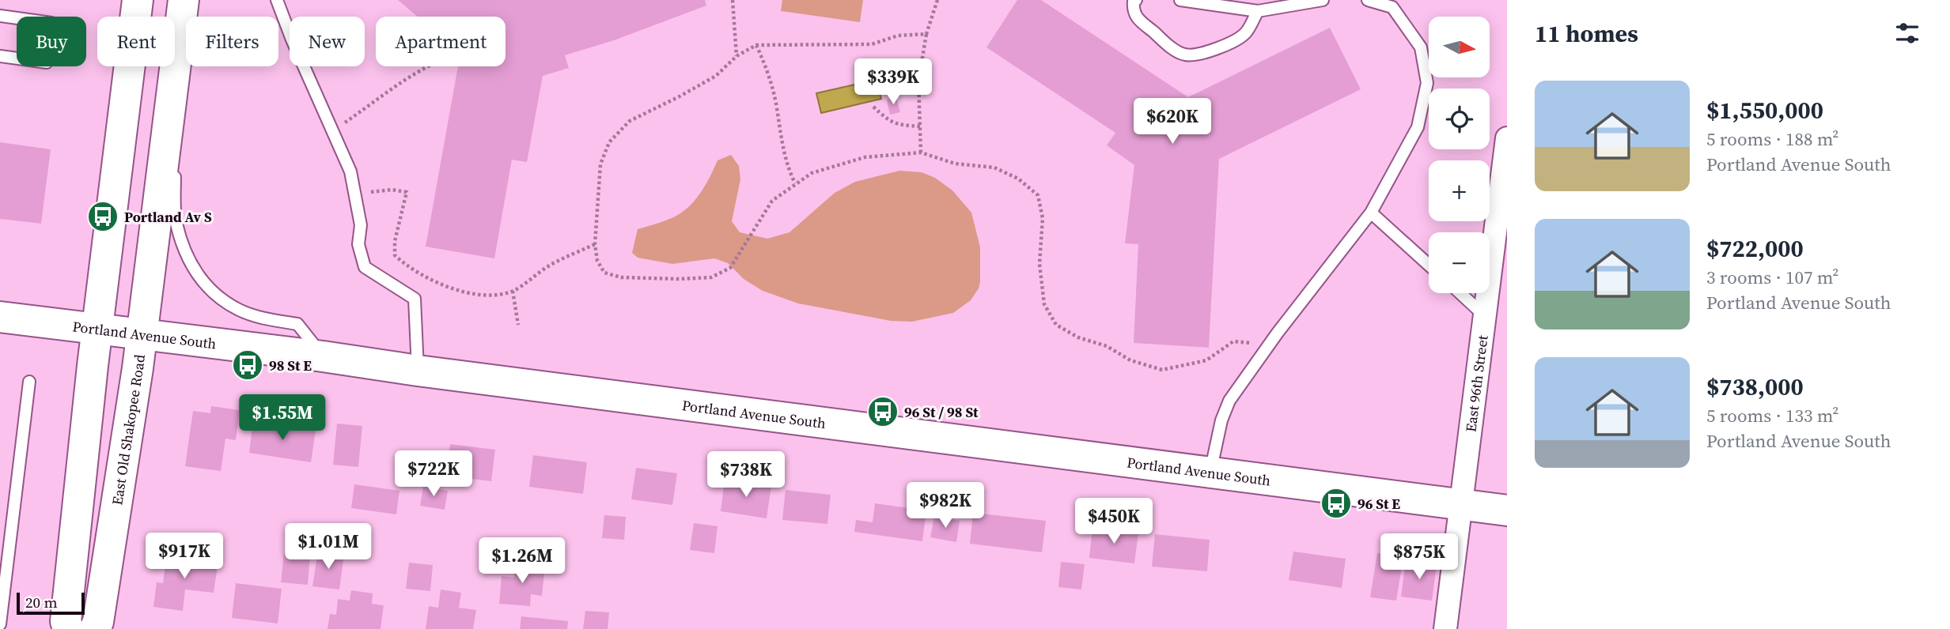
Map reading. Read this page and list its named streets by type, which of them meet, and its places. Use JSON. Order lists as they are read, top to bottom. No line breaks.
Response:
{"streets":{"main road":["Portland Avenue South","East Old Shakopee Road"],"street":["East 96th Street"]},"crossings":[["Portland Avenue South","East 96th Street"],["Portland Avenue South","East Old Shakopee Road"]],"places":{"bus stop":["Portland Av S","98 St E","96 St / 98 St","96 St E"]},"scale_bar":"20 m","north":"right","page":{"heading":"11 homes","map_buttons":["+","−"],"chip":["Buy","Rent","Filters","New","Apartment"],"price":["$339K","$620K","$1.55M","$722K","$738K","$982K","$450K","$1.01M","$917K","$875K","$1.26M"],"list":[{"name":"$1,550,000","note":"5 rooms · 188 m² · Portland Avenue South"},{"name":"$722,000","note":"3 rooms · 107 m² · Portland Avenue South"},{"name":"$738,000","note":"5 rooms · 133 m² · Portland Avenue South"}],"scale":"20 m"}}
